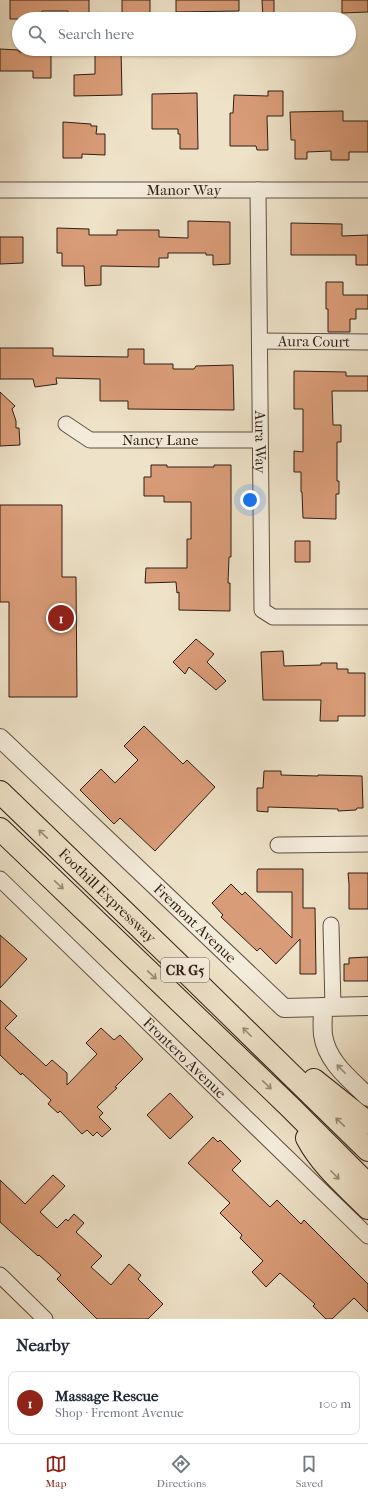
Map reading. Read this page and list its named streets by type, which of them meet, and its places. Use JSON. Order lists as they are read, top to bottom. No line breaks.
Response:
{"streets":{"highway":["Foothill Expressway","CR G5"],"street":["Manor Way","Aura Court","Nancy Lane","Aura Way","Fremont Avenue","Frontero Avenue"]},"crossings":[["Manor Way","Aura Way"],["Aura Court","Aura Way"],["Nancy Lane","Aura Way"]],"page":{"search":"Search here","pins":"1","heading":"Nearby","list":[{"mark":"1","name":"Massage Rescue","note":"Shop · Fremont Avenue","value":"100 m"}],"nav":["Map","Directions","Saved"]}}
